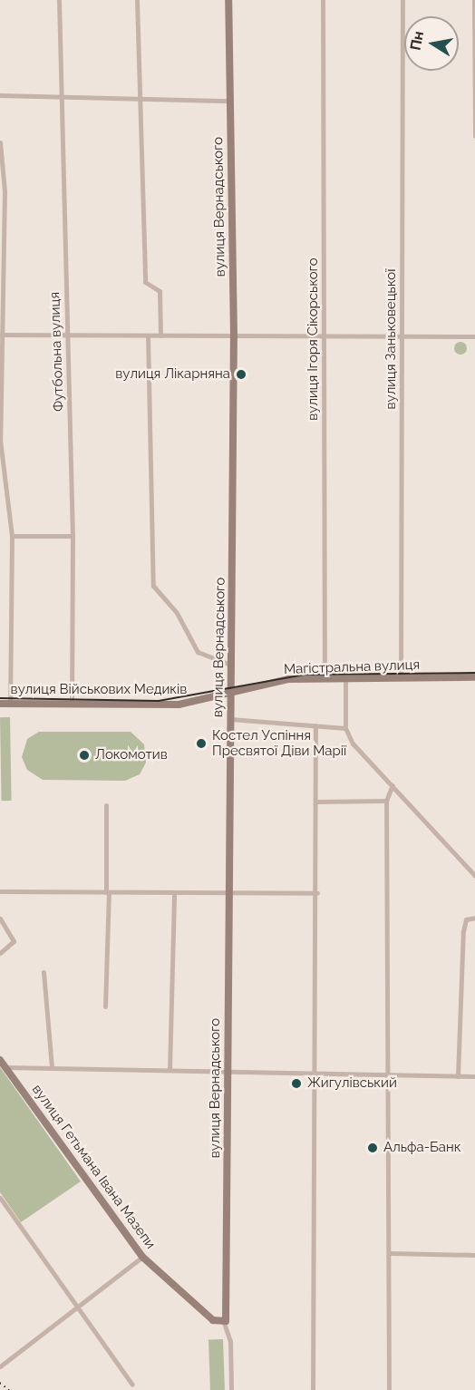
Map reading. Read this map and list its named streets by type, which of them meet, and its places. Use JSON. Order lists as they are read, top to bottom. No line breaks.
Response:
{"streets":{"street":["вулиця Вернадського","вулиця Ігоря Сікорського","вулиця Заньковецької","Футбольна вулиця","Магістральна вулиця","вулиця Військових Медиків","вулиця Гетьмана Івана Мазепи"]},"crossings":[["вулиця Вернадського","Магістральна вулиця"],["вулиця Вернадського","вулиця Військових Медиків"],["вулиця Вернадського","вулиця Гетьмана Івана Мазепи"],["вулиця Ігоря Сікорського","Магістральна вулиця"],["вулиця Заньковецької","Магістральна вулиця"],["Футбольна вулиця","вулиця Військових Медиків"],["Магістральна вулиця","вулиця Військових Медиків"]],"places":["вулиця Лікарняна","Костел Успіння Пресвятої Діви Марії","Локомотив","Жигулівський","Альфа-Банк"],"north":"left"}
